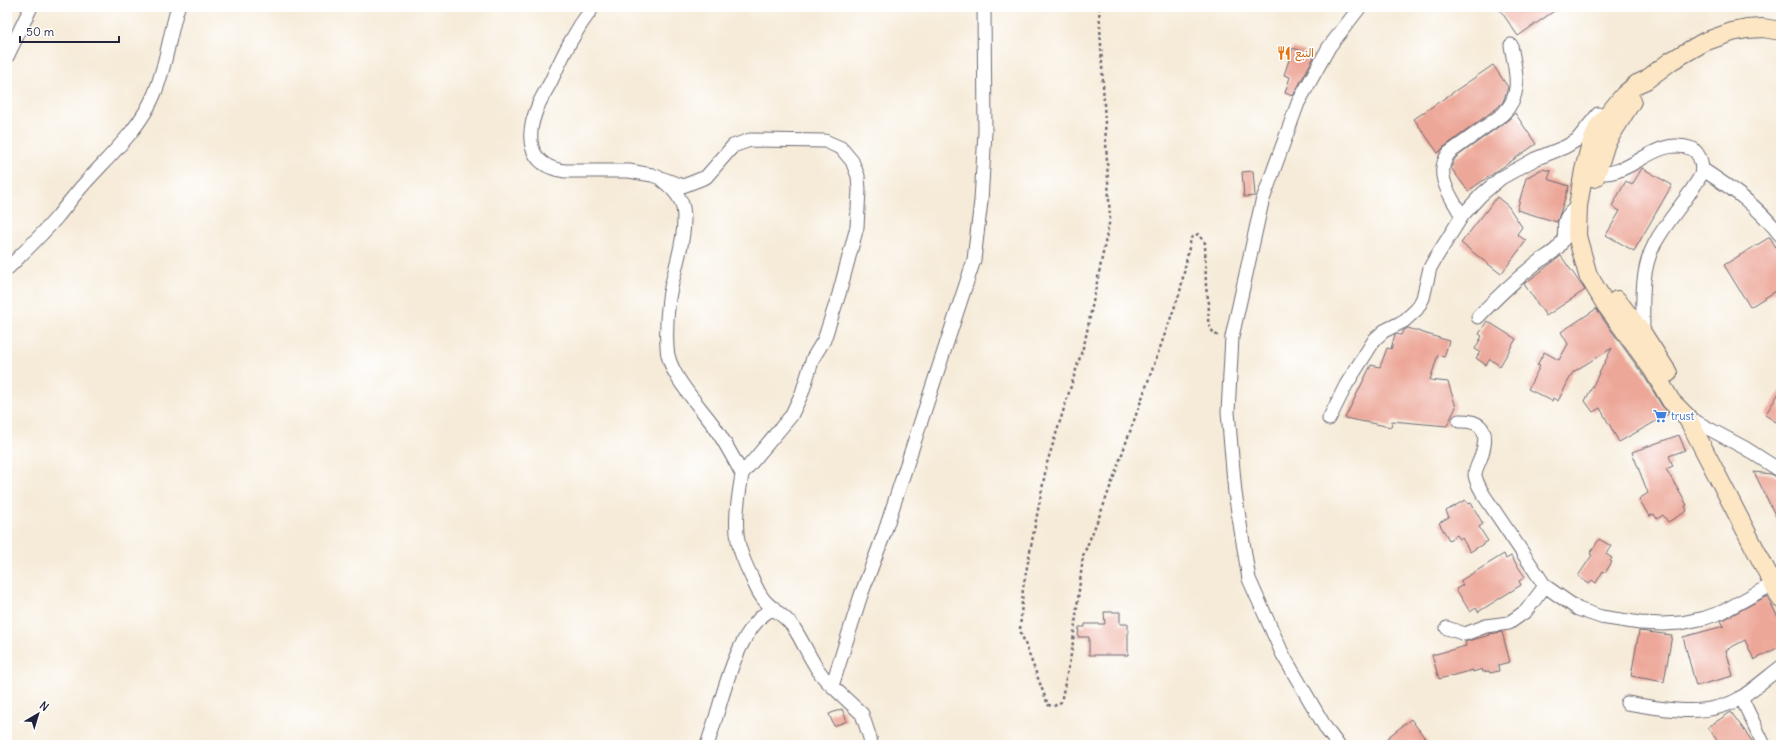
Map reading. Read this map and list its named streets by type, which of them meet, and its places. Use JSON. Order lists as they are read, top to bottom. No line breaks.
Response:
{"places":{"restaurant":["النبع"],"supermarket":["trust"]},"scale_bar":"50 m","north":"top right"}
